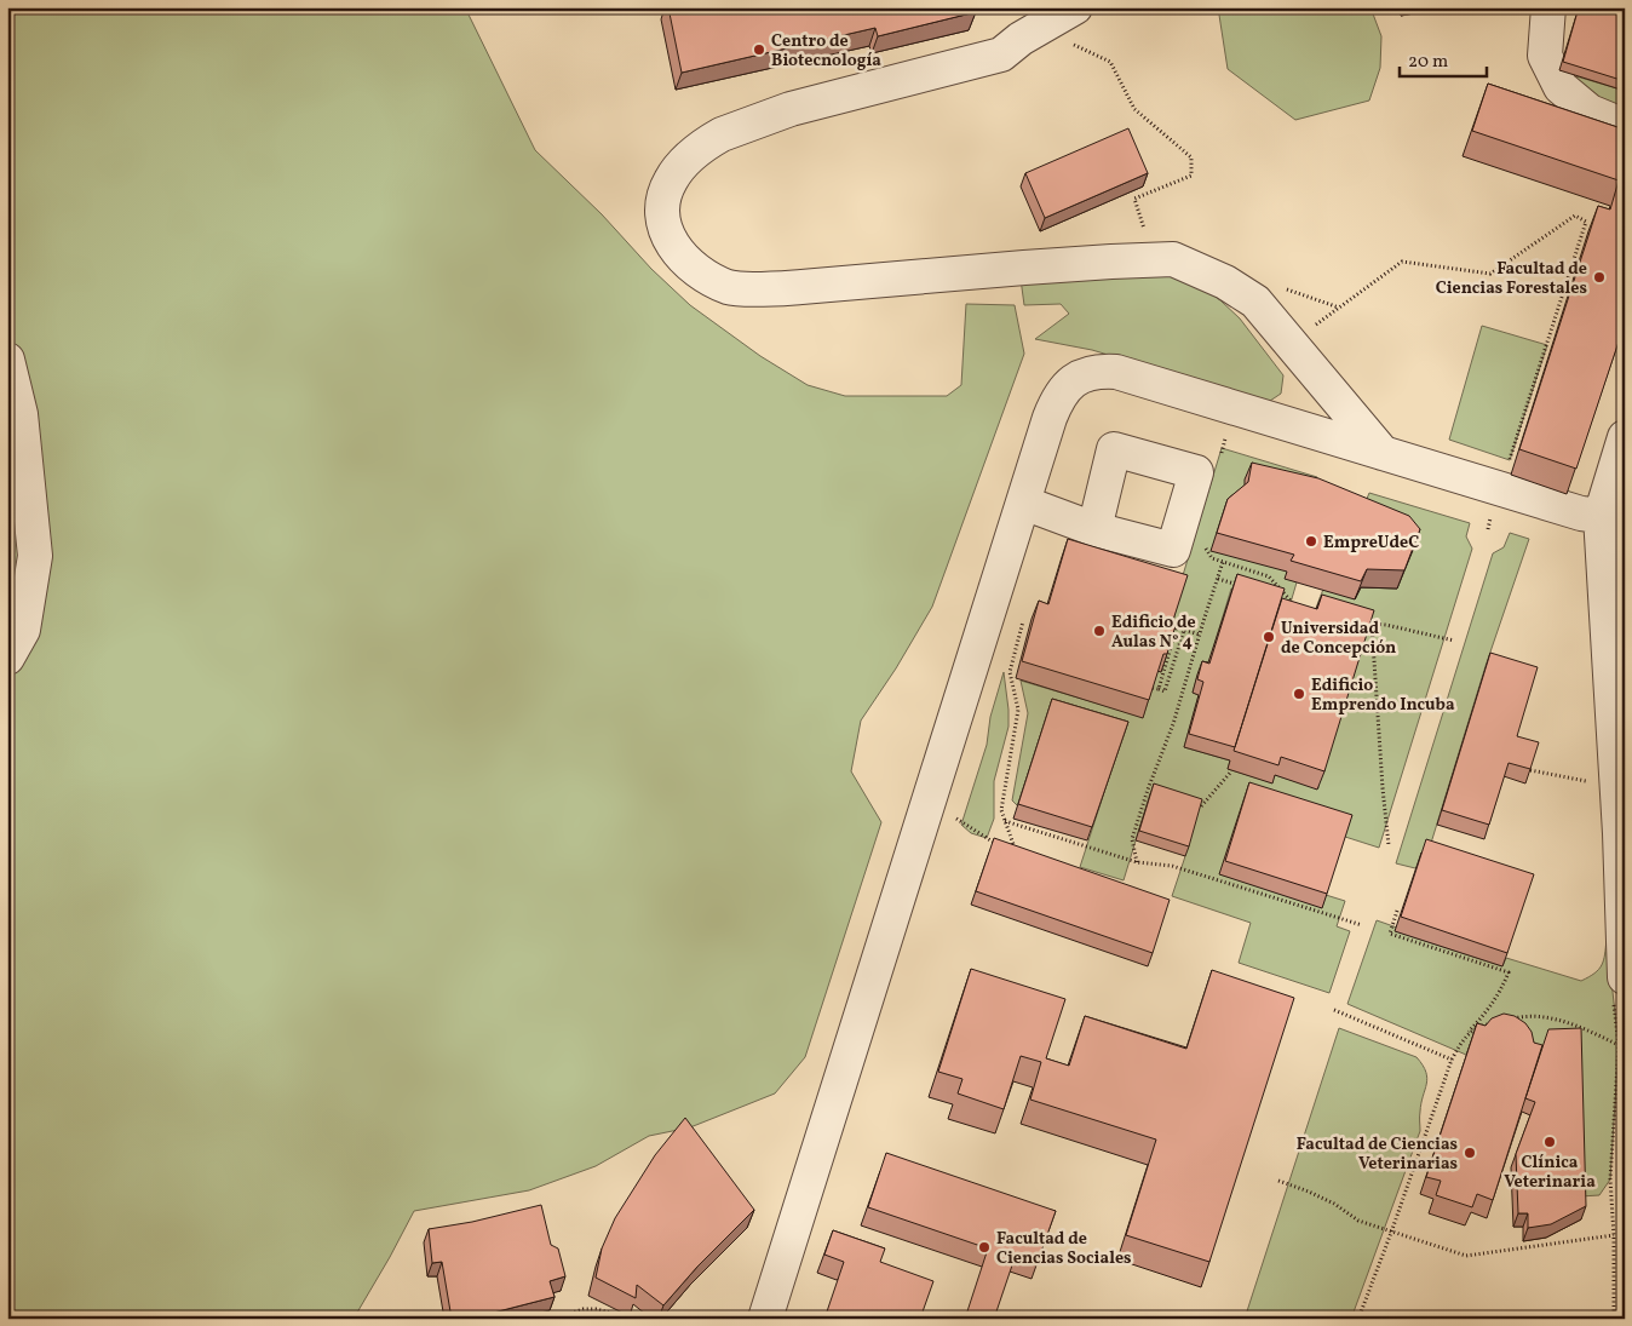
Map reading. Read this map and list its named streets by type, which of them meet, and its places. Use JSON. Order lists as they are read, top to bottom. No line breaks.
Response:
{"places":["Centro de Biotecnología","Facultad de Ciencias Forestales","EmpreUdeC","Edificio de Aulas N° 4","Universidad de Concepción","Edificio Emprendo Incuba","Clínica Veterinaria","Facultad de Ciencias Veterinarias","Facultad de Ciencias Sociales"],"scale_bar":"20 m"}
